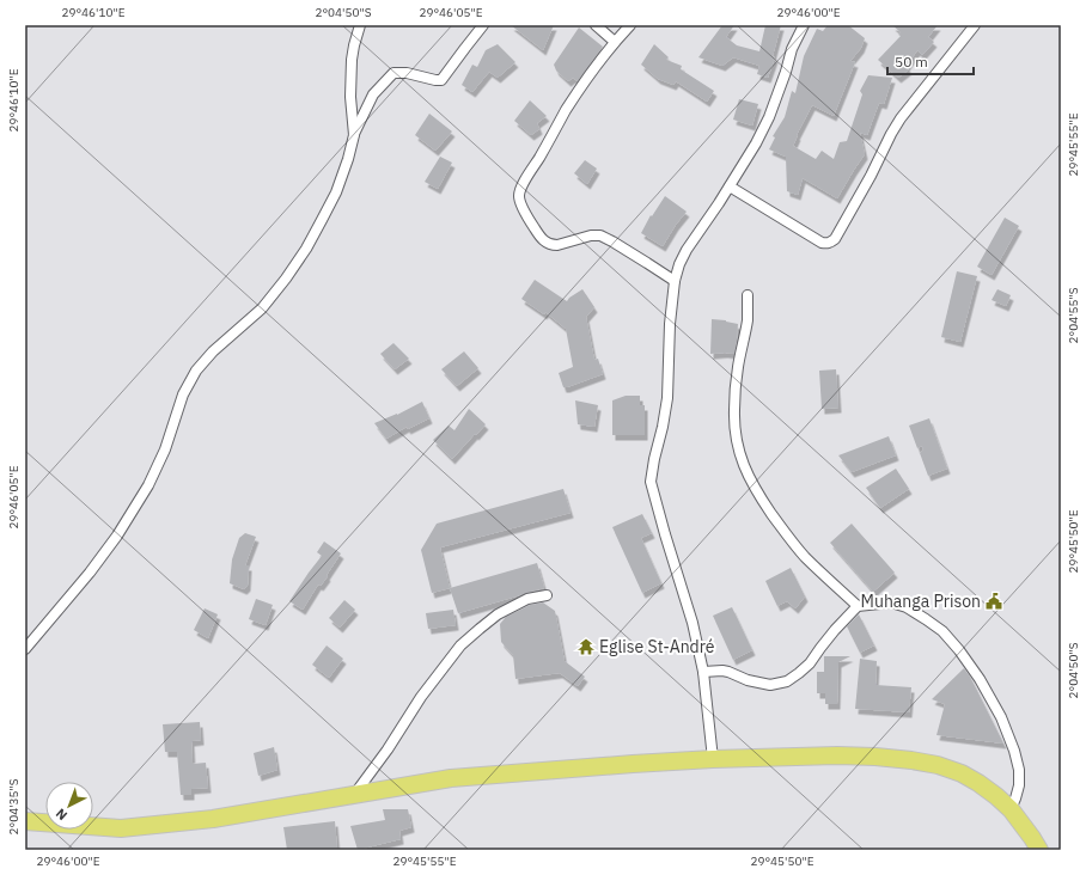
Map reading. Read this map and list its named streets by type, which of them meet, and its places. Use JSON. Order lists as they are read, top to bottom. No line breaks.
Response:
{"places":{"public building":["Muhanga Prison"],"temple":["Eglise St-André"]},"scale_bar":"50 m","north":"bottom left","coordinates":["29°46'10\"E","2°04'50\"S","29°46'05\"E","29°46'00\"E","29°45'55\"E","2°04'55\"S","29°45'50\"E","2°04'35\"S"]}
